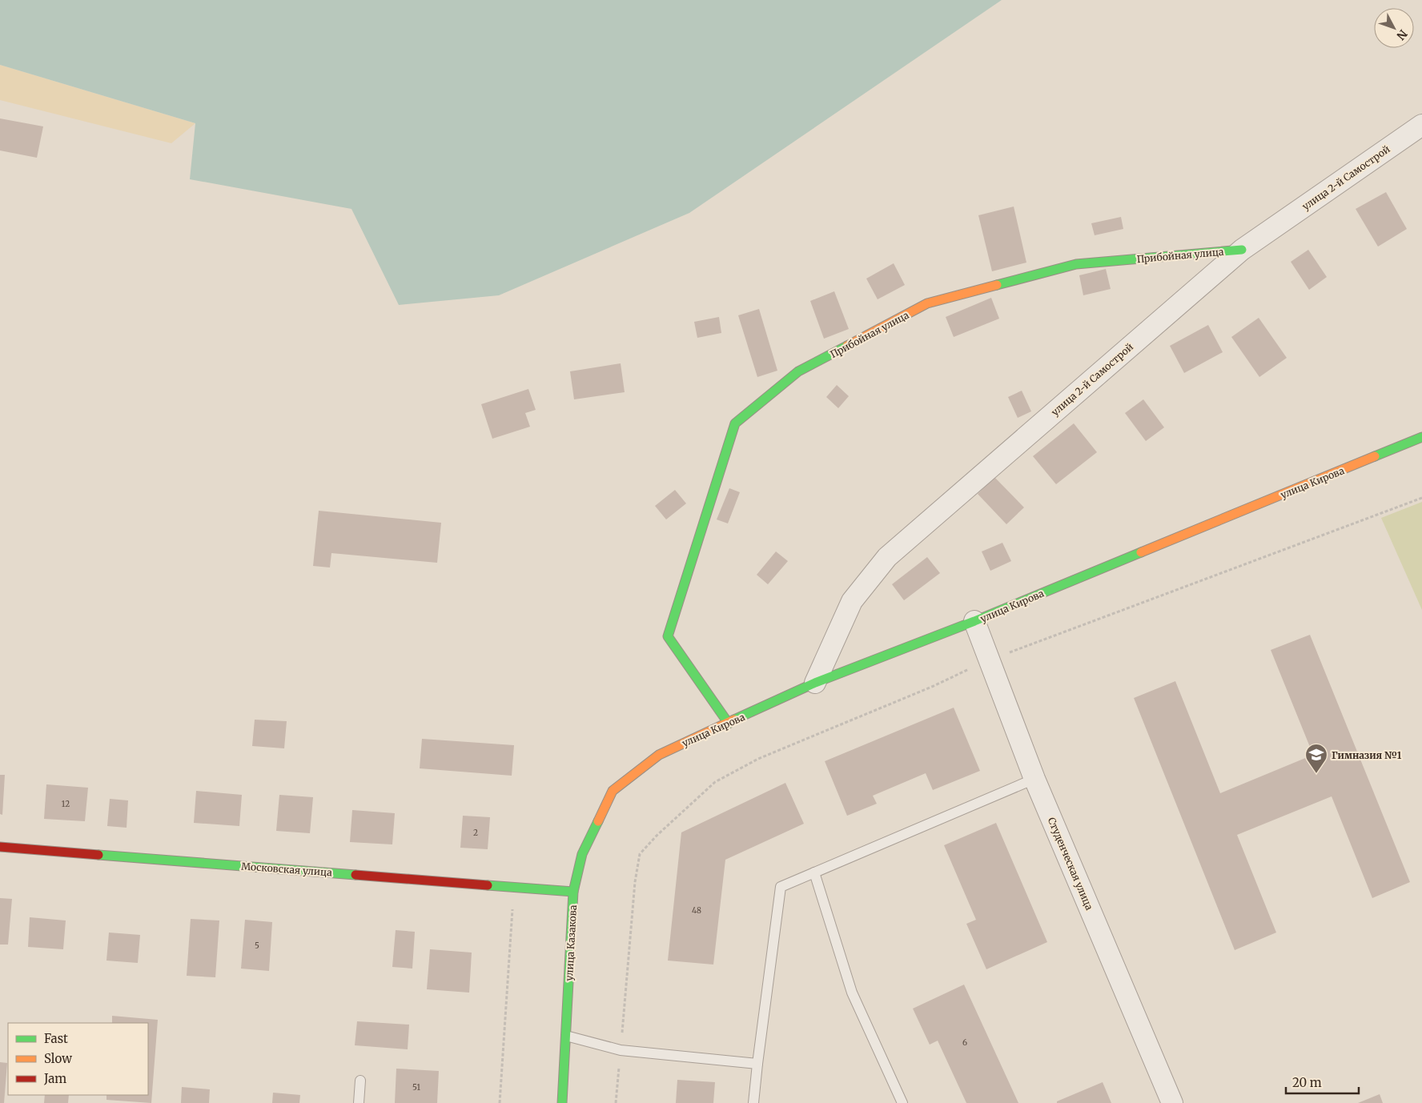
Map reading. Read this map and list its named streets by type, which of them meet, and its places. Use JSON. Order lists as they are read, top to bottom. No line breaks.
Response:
{"streets":{"main road":["Прибойная улица","улица Кирова","Московская улица","улица Казакова"],"street":["улица 2-й Самострой","Студенческая улица"]},"crossings":[["улица 2-й Самострой","Прибойная улица"],["улица 2-й Самострой","улица Кирова"],["Прибойная улица","улица Кирова"],["улица Кирова","Студенческая улица"],["улица Кирова","улица Казакова"],["Московская улица","улица Казакова"]],"places":{"school or university":["Гимназия №1"]},"house_numbers":["12","2","48","5","6","51"],"legend":["Fast","Slow","Jam"],"scale_bar":"20 m","north":"bottom right"}
